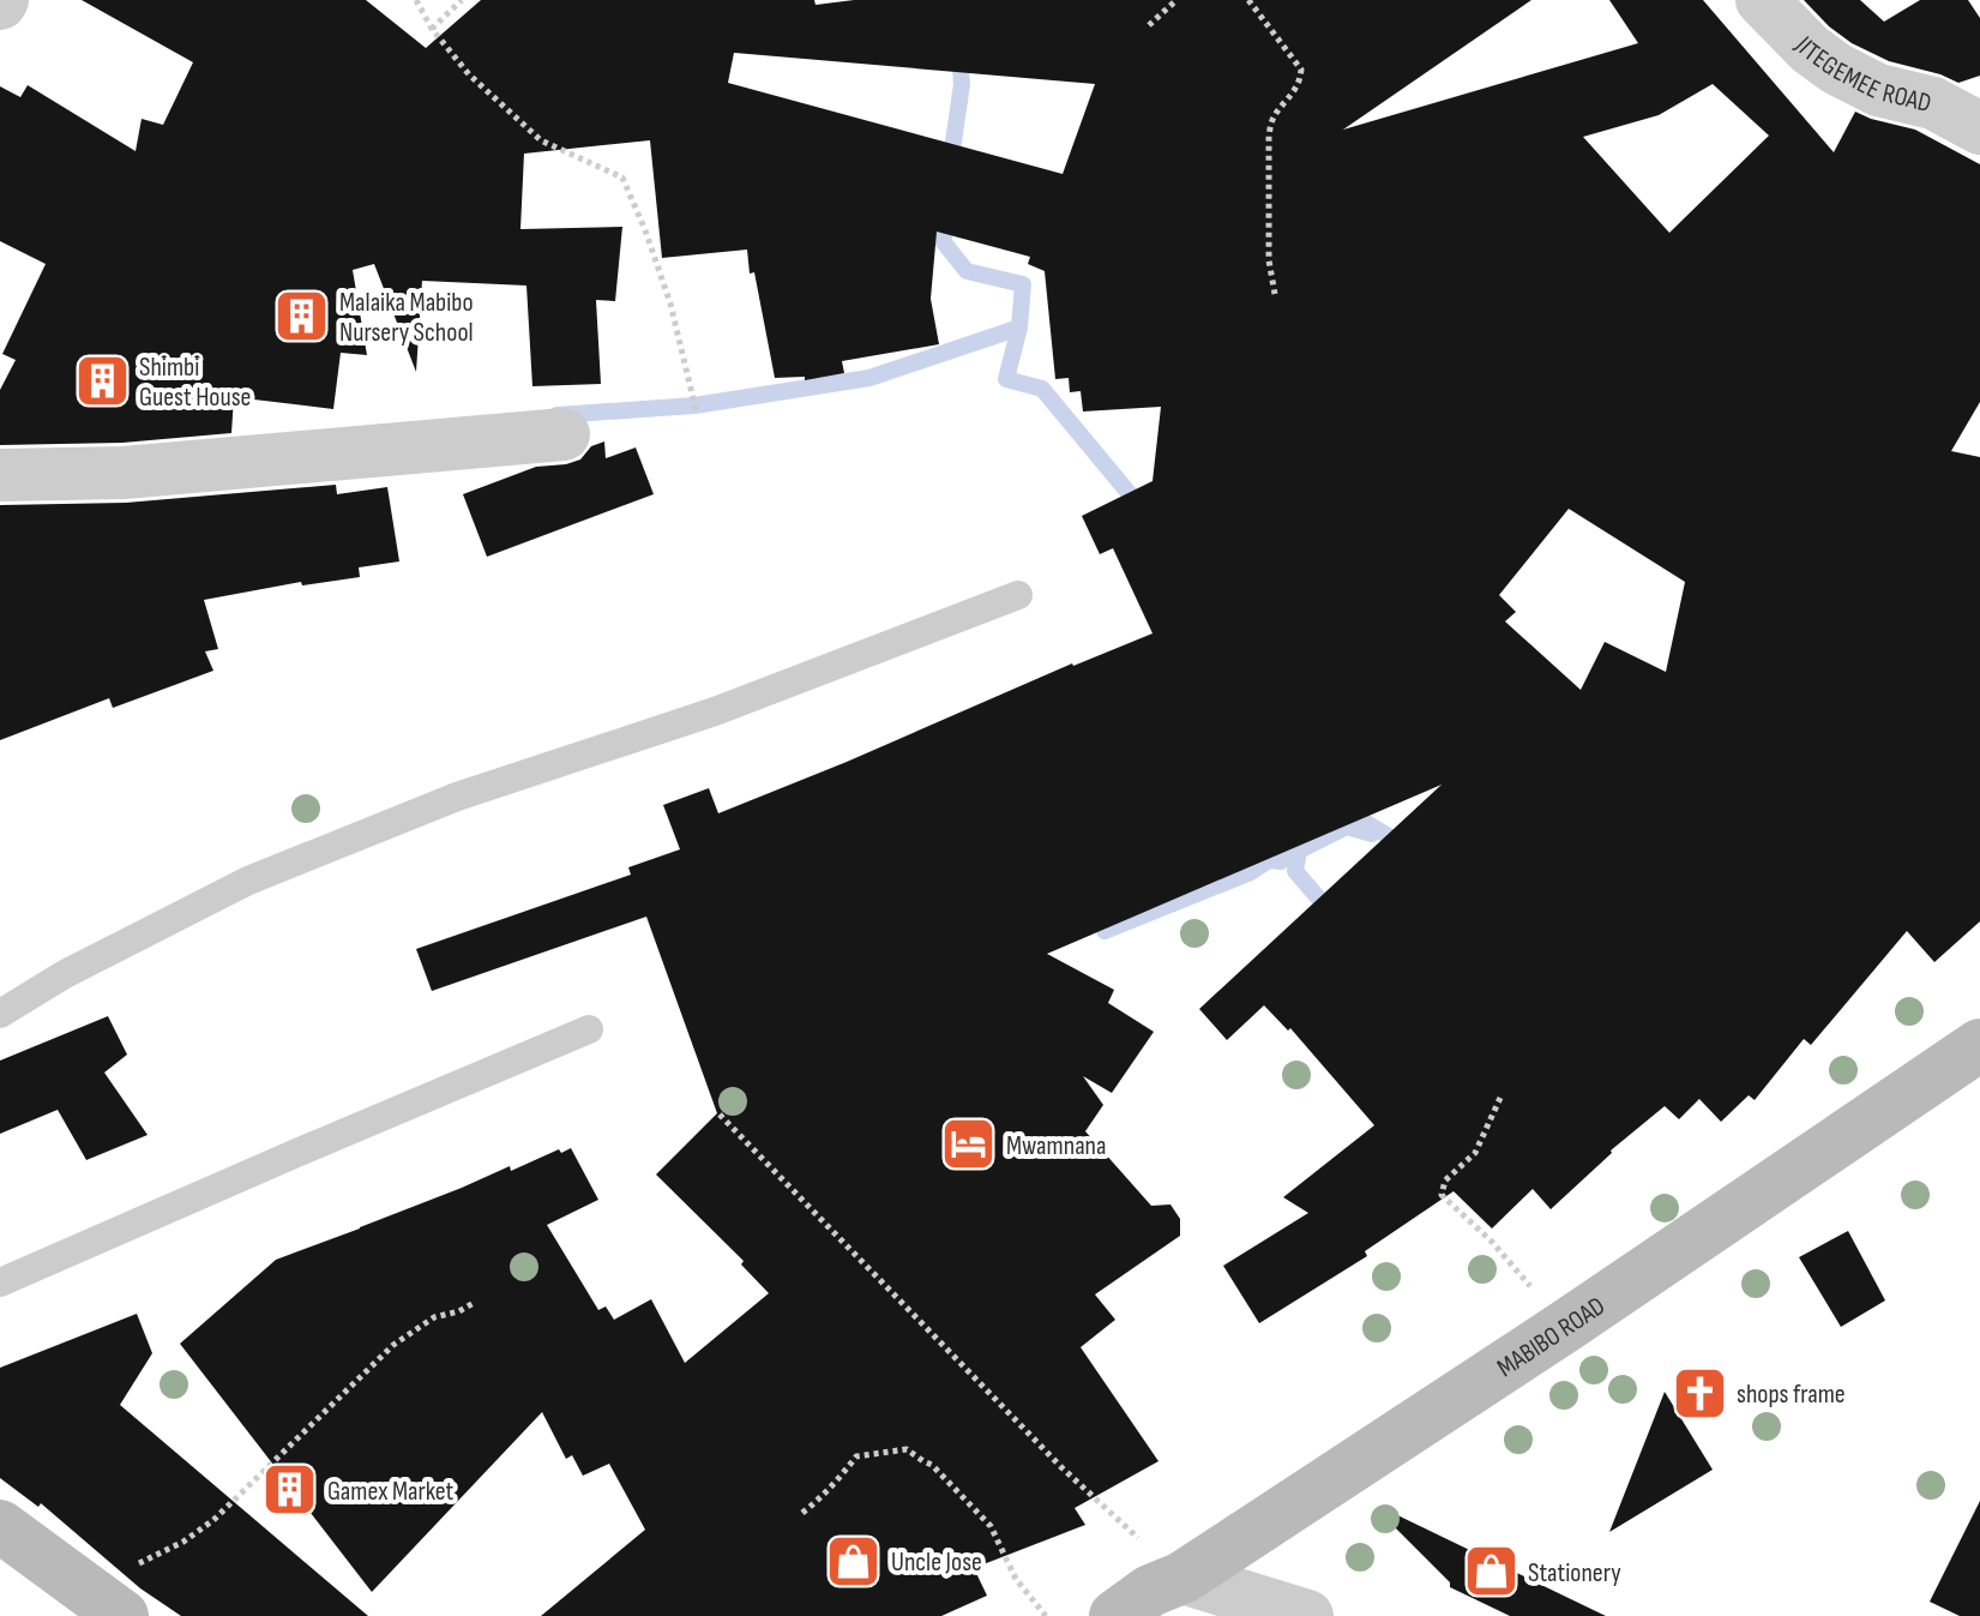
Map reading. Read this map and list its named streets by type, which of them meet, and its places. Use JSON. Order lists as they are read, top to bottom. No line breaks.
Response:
{"streets":{"main road":["MABIBO ROAD"],"street":["JITEGEMEE ROAD"]},"places":{"building":["Malaika Mabibo Nursery School","Shimbi Guest House","Gamex Market"],"hotel":["Mwamnana"],"church":["shops frame"],"shop":["Uncle Jose","Stationery"]}}
